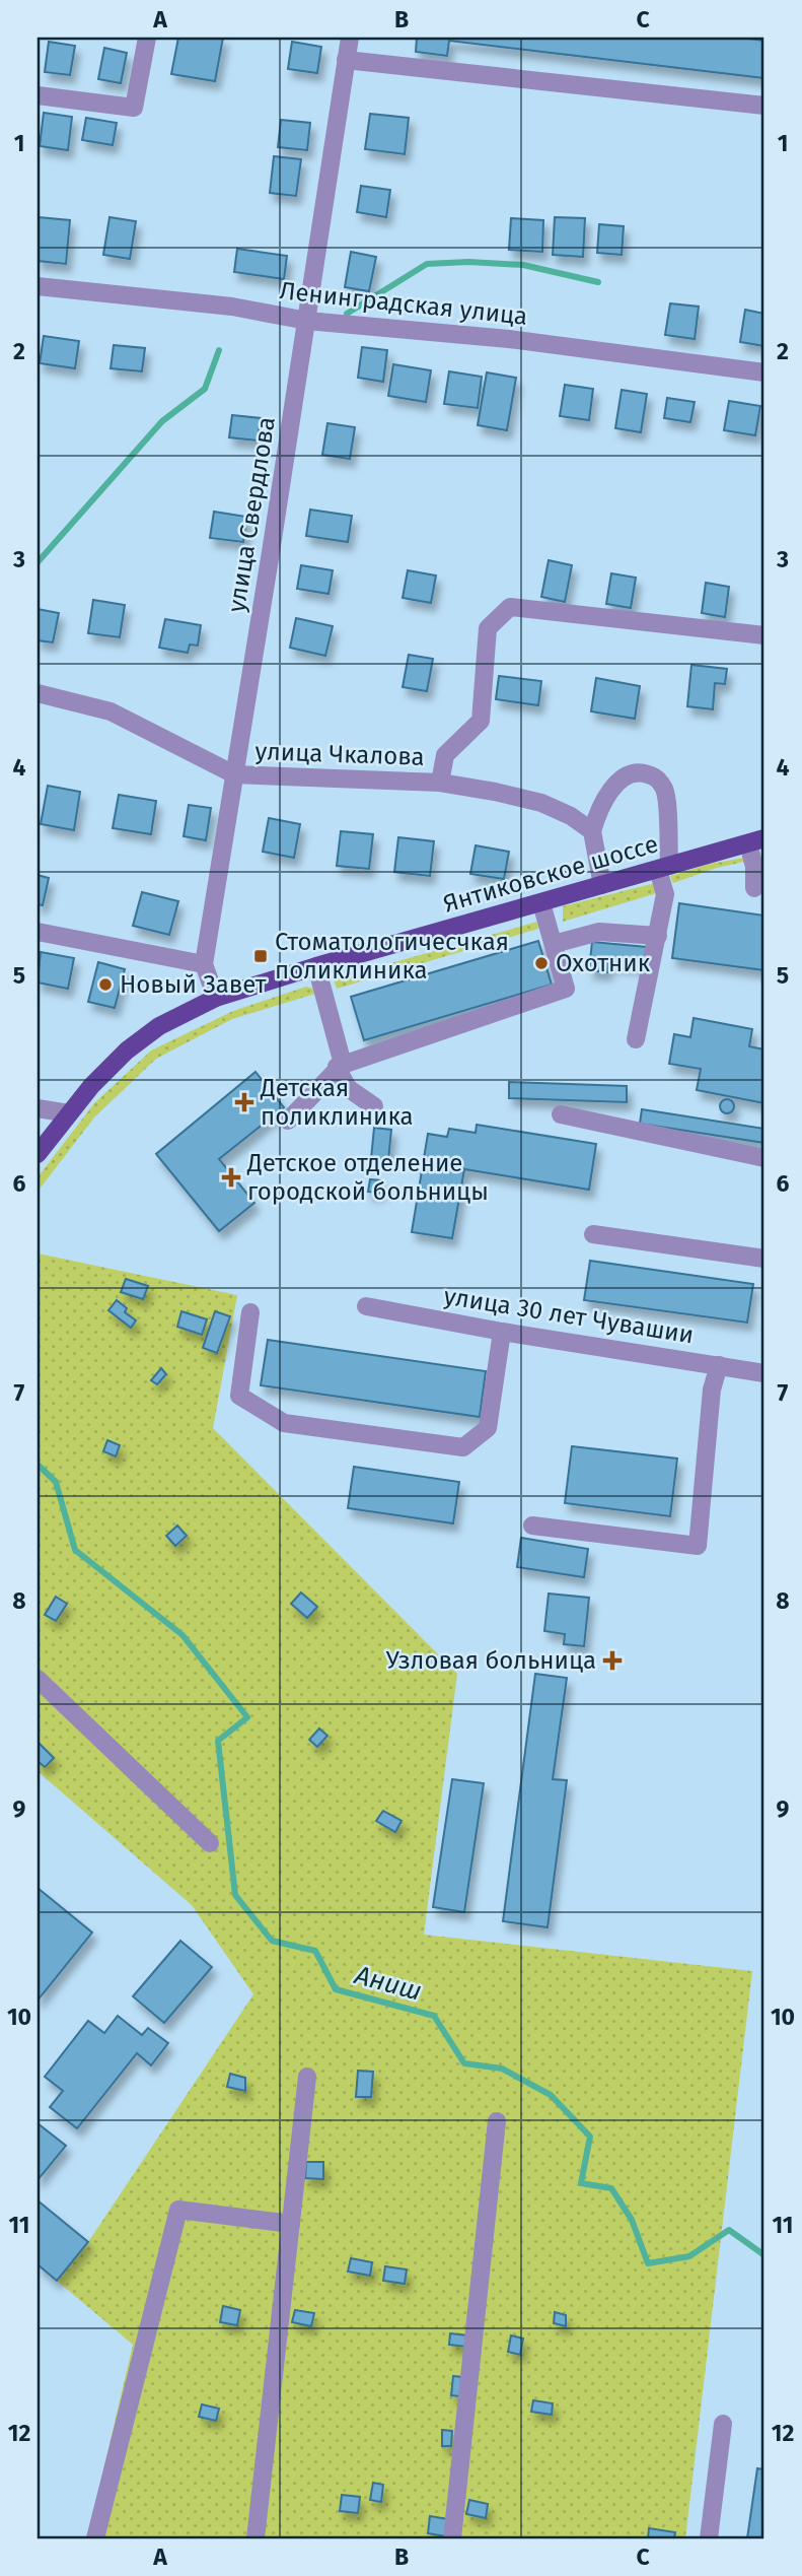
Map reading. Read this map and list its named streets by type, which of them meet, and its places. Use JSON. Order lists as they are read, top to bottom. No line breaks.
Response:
{"streets":{"main road":["Янтиковское шоссе"],"street":["Ленинградская улица","улица Свердлова","улица Чкалова","улица 30 лет Чувашии"]},"crossings":[["Ленинградская улица","улица Свердлова"],["улица Свердлова","улица Чкалова"],["улица Свердлова","Янтиковское шоссе"]],"water":["Аниш"],"places":{"transit":["Стоматологичесчкая поликлиника"],"other":["Охотник","Новый Завет"],"health":["Детская поликлиника","Детское отделение городской больницы","Узловая больница"]},"grid":{"columns":["A","B","C"],"rows":["1","2","3","4","5","6","7","8","9","10","11","12"]}}
